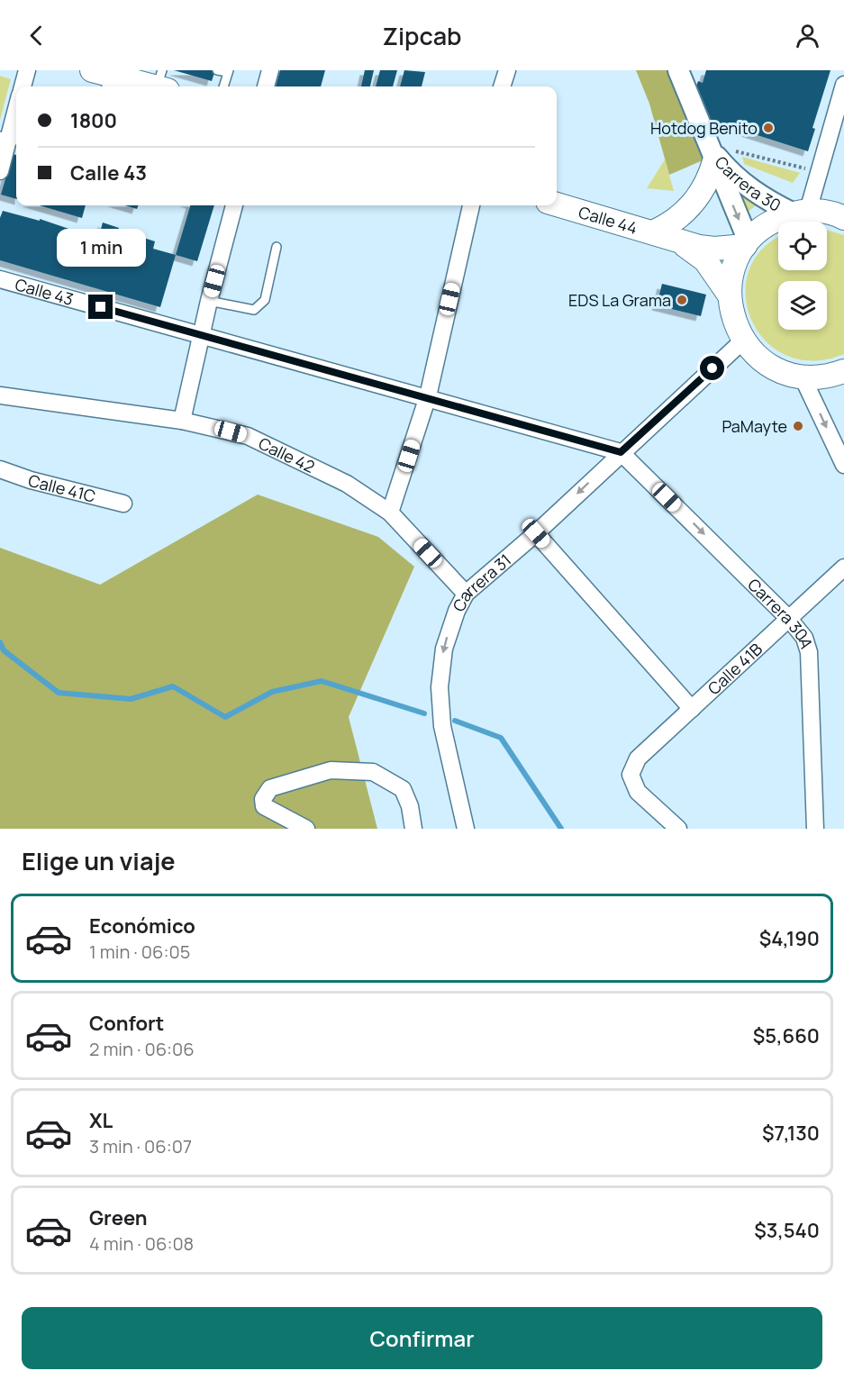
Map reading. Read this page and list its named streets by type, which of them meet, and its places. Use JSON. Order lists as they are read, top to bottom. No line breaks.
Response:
{"streets":{"main road":["Calle 44"],"street":["Carrera 30","Calle 43","Calle 42","Calle 41C","Carrera 31","Carrera 30A","Calle 41B"]},"crossings":[["Carrera 30","Calle 44"],["Calle 43","Carrera 31"],["Calle 43","Carrera 30A"],["Calle 42","Carrera 31"],["Carrera 31","Carrera 30A"],["Carrera 30A","Calle 41B"]],"one_way":["Carrera 31"],"places":["Hotdog Benito","EDS La Grama","PaMayte"],"page":{"header":"Zipcab","banner":["1800","Calle 43"],"bubble":"1 min","heading":"Elige un viaje","list":[{"name":"Económico","note":"1 min · 06:05","value":"$4,190"},{"name":"Confort","note":"2 min · 06:06","value":"$5,660"},{"name":"XL","note":"3 min · 06:07","value":"$7,130"},{"name":"Green","note":"4 min · 06:08","value":"$3,540"}],"buttons":"Confirmar"}}
